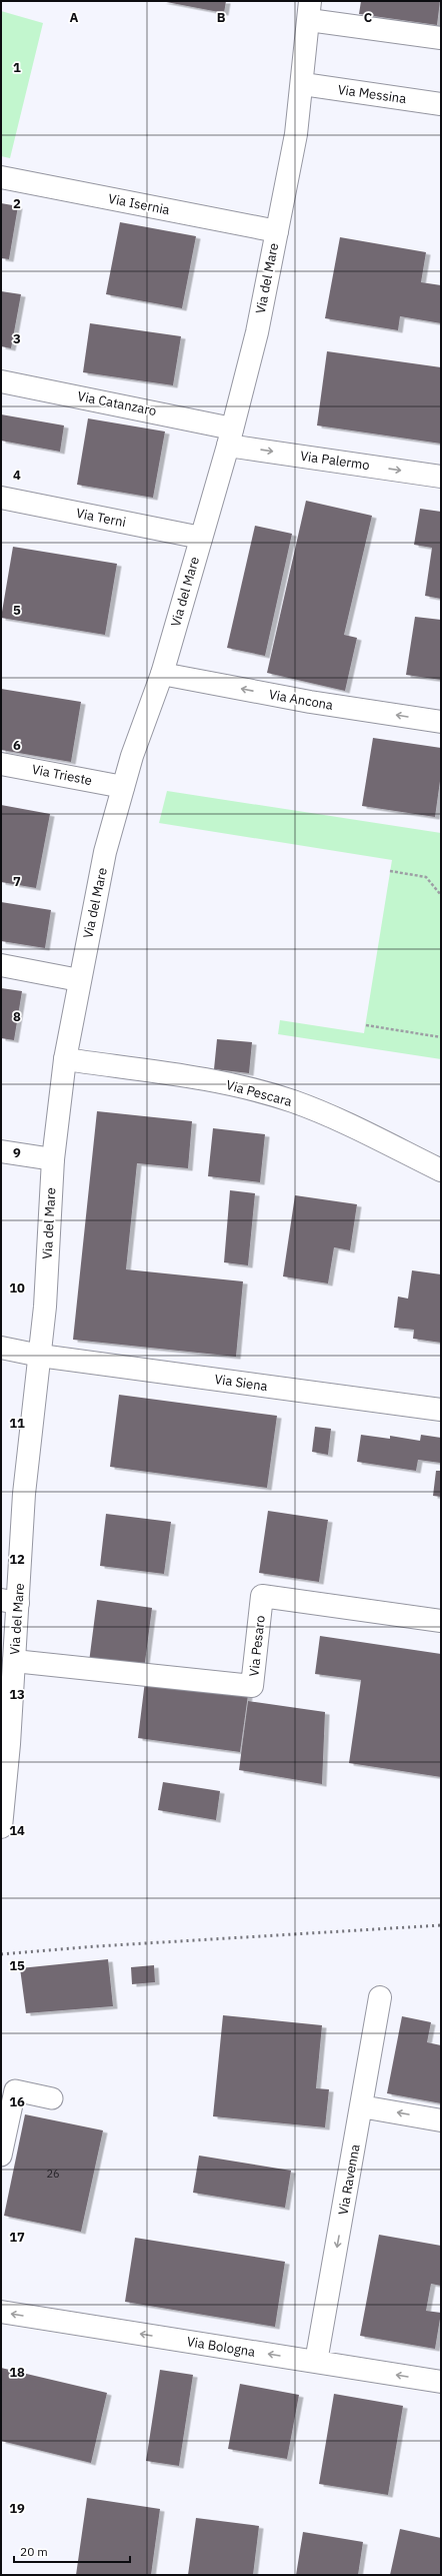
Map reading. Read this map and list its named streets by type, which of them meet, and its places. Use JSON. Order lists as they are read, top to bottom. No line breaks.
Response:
{"streets":{"street":["Via Messina","Via Isernia","Via del Mare","Via Catanzaro","Via Palermo","Via Terni","Via Ancona","Via Trieste","Via Pescara","Via Siena","Via Pesaro","Via Ravenna","Via Bologna"]},"crossings":[["Via Messina","Via del Mare"],["Via Isernia","Via del Mare"],["Via del Mare","Via Catanzaro"],["Via del Mare","Via Palermo"],["Via del Mare","Via Terni"],["Via del Mare","Via Ancona"],["Via del Mare","Via Trieste"],["Via del Mare","Via Pescara"],["Via del Mare","Via Siena"],["Via del Mare","Via Pesaro"],["Via Catanzaro","Via Palermo"],["Via Ravenna","Via Bologna"]],"one_way":["Via Palermo","Via Ancona","Via Ravenna","Via Bologna"],"house_numbers":["26"],"scale_bar":"20 m","grid":{"columns":["A","B","C"],"rows":["1","2","3","4","5","6","7","8","9","10","11","12","13","14","15","16","17","18","19"]}}
